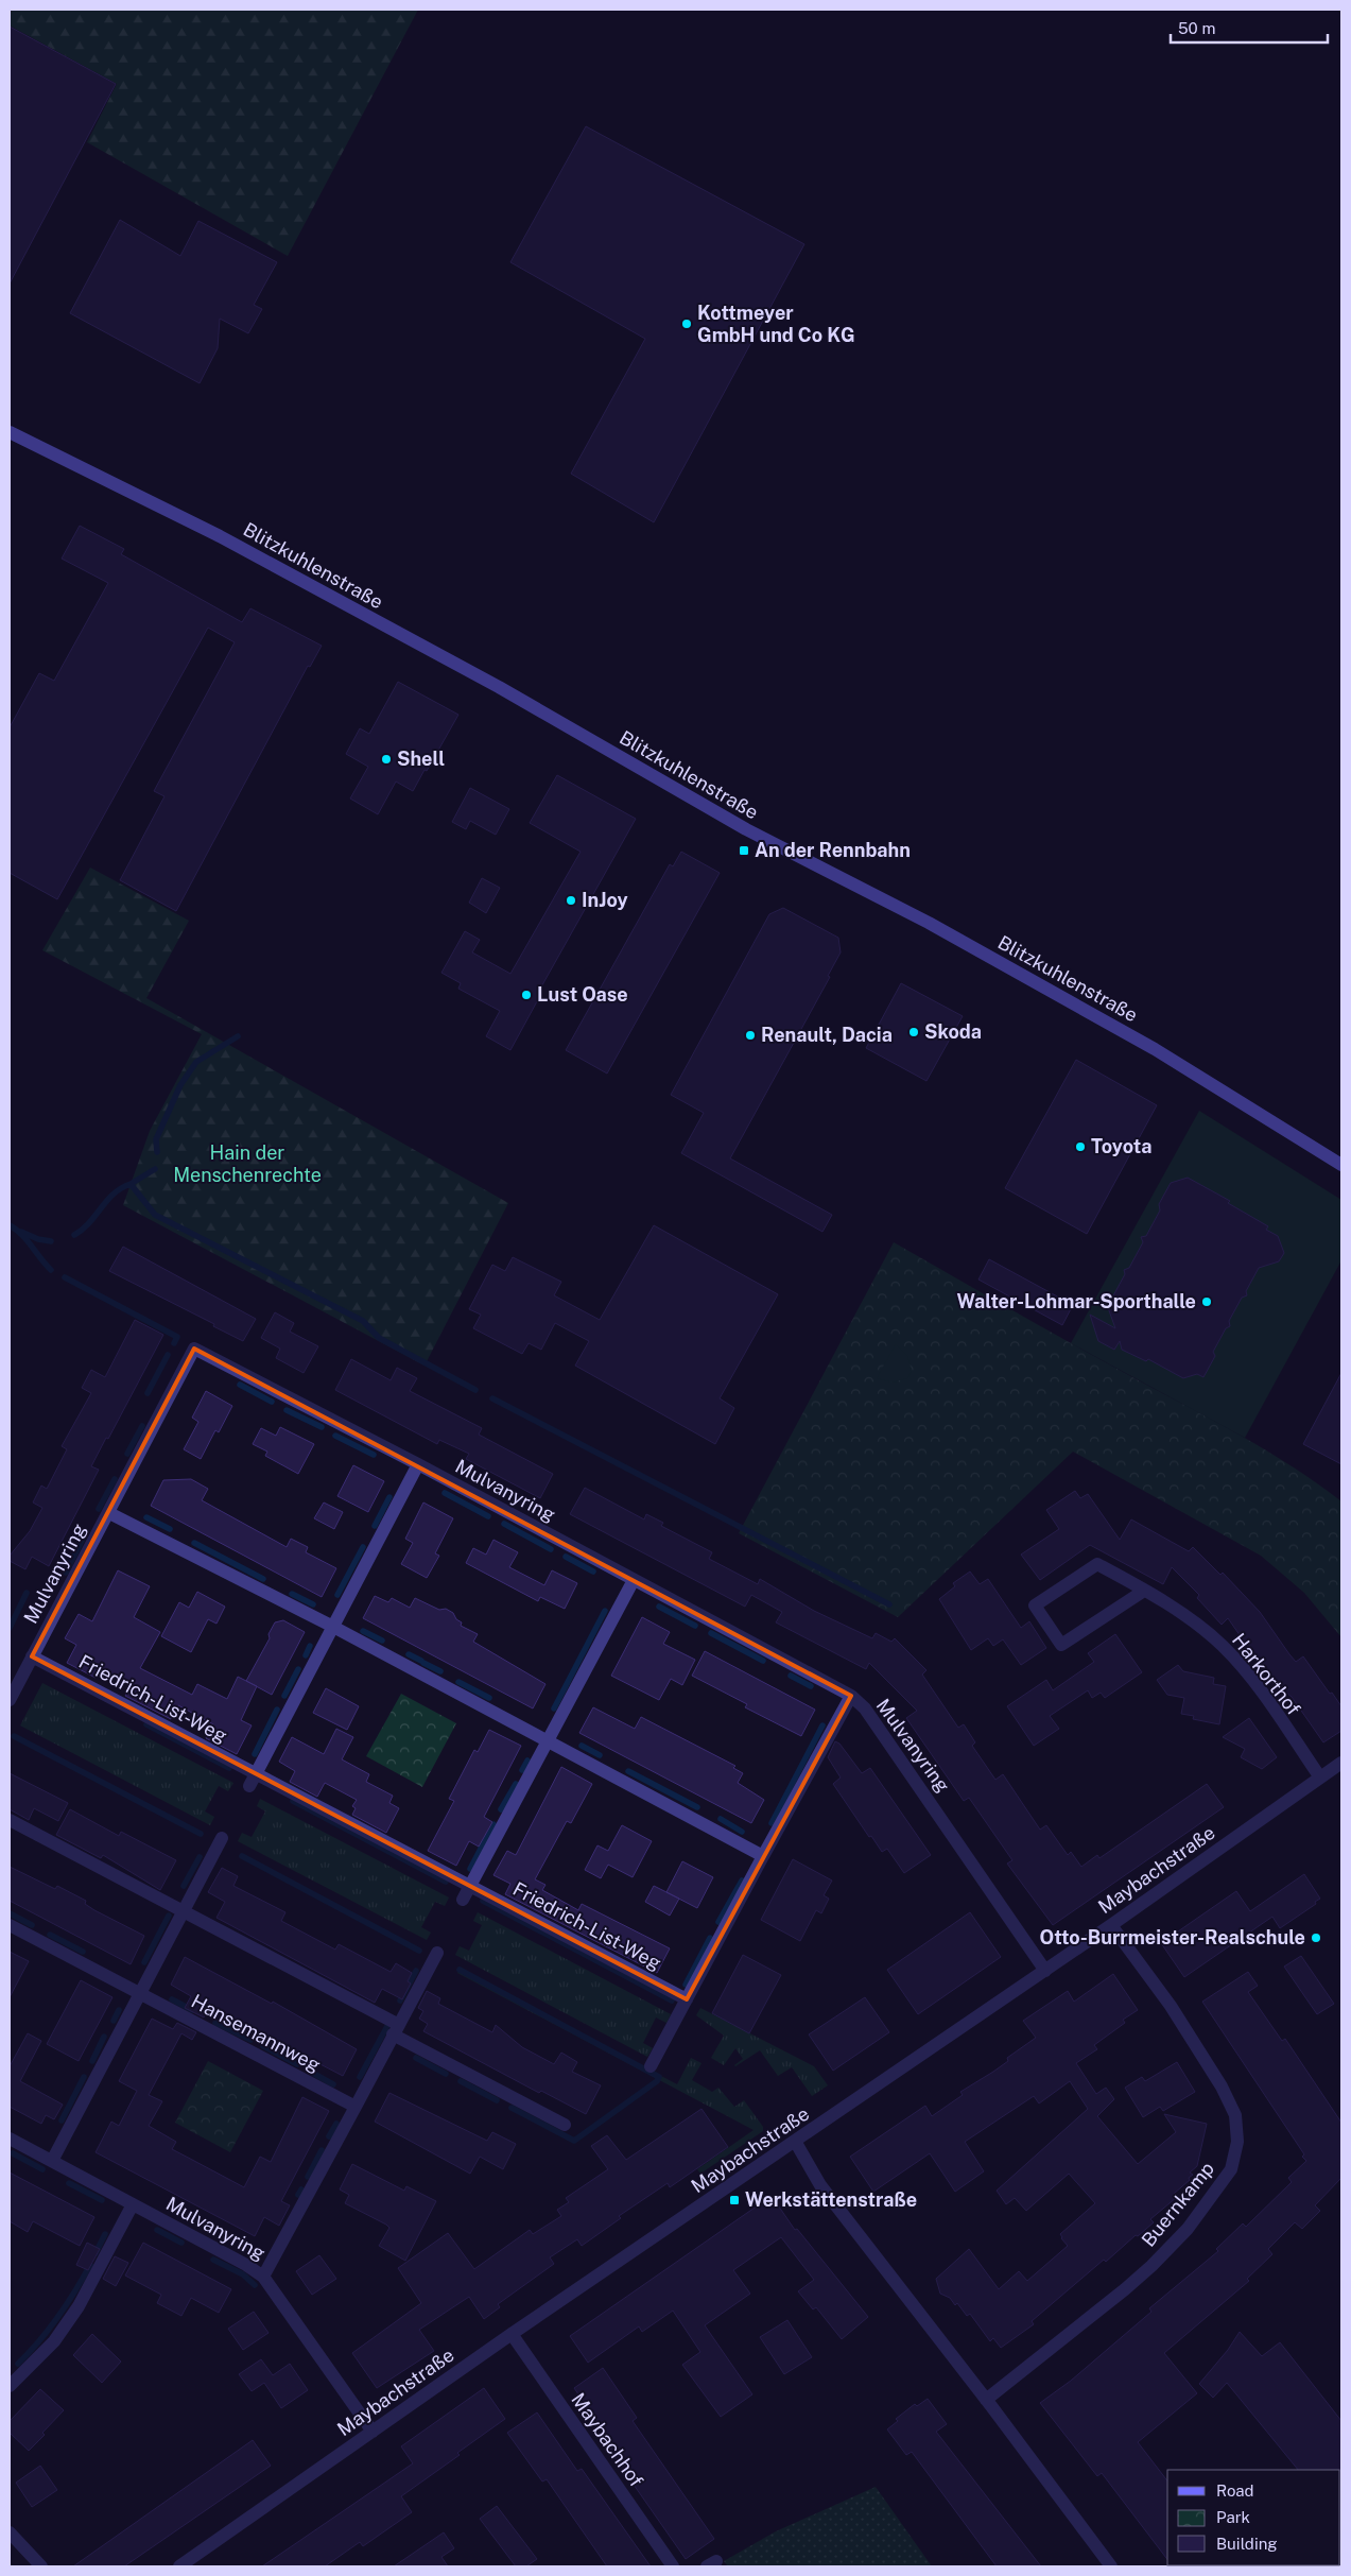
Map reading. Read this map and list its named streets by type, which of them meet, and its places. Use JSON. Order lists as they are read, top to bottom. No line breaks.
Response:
{"streets":{"main road":["Blitzkuhlenstraße"],"street":["Mulvanyring","Harkorthof","Friedrich-List-Weg","Maybachstraße","Hansemannweg","Buernkamp","Maybachhof"]},"crossings":[["Mulvanyring","Friedrich-List-Weg"],["Mulvanyring","Maybachstraße"],["Harkorthof","Maybachstraße"],["Maybachstraße","Buernkamp"],["Maybachstraße","Maybachhof"]],"parks":["Hain der Menschenrechte"],"places":{"other":["Kottmeyer GmbH und Co KG","Shell","InJoy","Lust Oase","Skoda","Renault, Dacia","Toyota","Walter-Lohmar-Sporthalle","Otto-Burrmeister-Realschule"],"transit":["An der Rennbahn","Werkstättenstraße"]},"legend":["Road","Park","Building"],"scale_bar":"50 m"}
